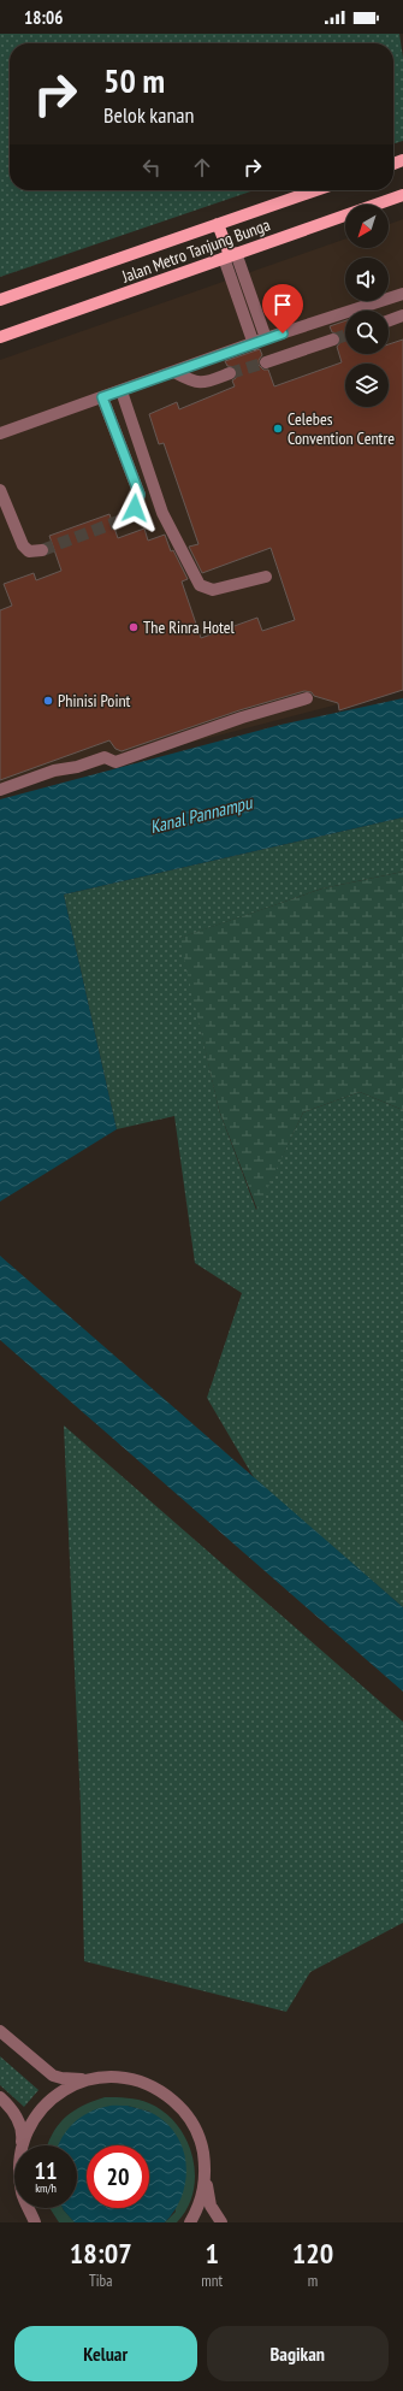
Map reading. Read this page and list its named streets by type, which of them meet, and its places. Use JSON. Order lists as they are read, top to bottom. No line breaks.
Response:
{"streets":{"main road":["Jalan Metro Tanjung Bunga"]},"water":["Kanal Pannampu"],"places":["Celebes Convention Centre","The Rinra Hotel","Phinisi Point"],"north":"bottom left","page":{"status":"18:06","turn":["50 m","Belok kanan"],"speed":"11 km/h","limit":"20","eta":["18:07","Tiba","1","mnt","120","m"],"buttons":["Keluar","Bagikan"]}}
